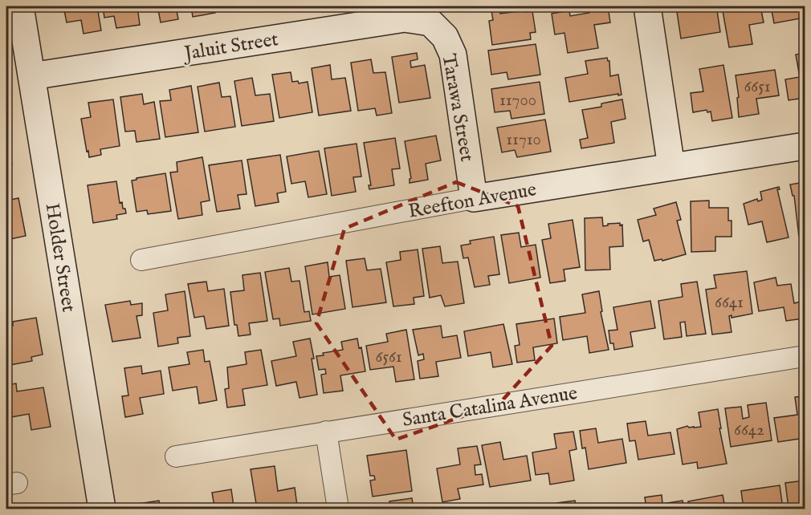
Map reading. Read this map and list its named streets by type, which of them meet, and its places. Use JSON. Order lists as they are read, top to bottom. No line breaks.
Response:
{"streets":{"street":["Jaluit Street","Tarawa Street","Reefton Avenue","Holder Street","Santa Catalina Avenue"]},"crossings":[["Jaluit Street","Tarawa Street"],["Jaluit Street","Holder Street"],["Tarawa Street","Reefton Avenue"]],"house_numbers":["6651","11700","11710","6641","6561","6642"]}
